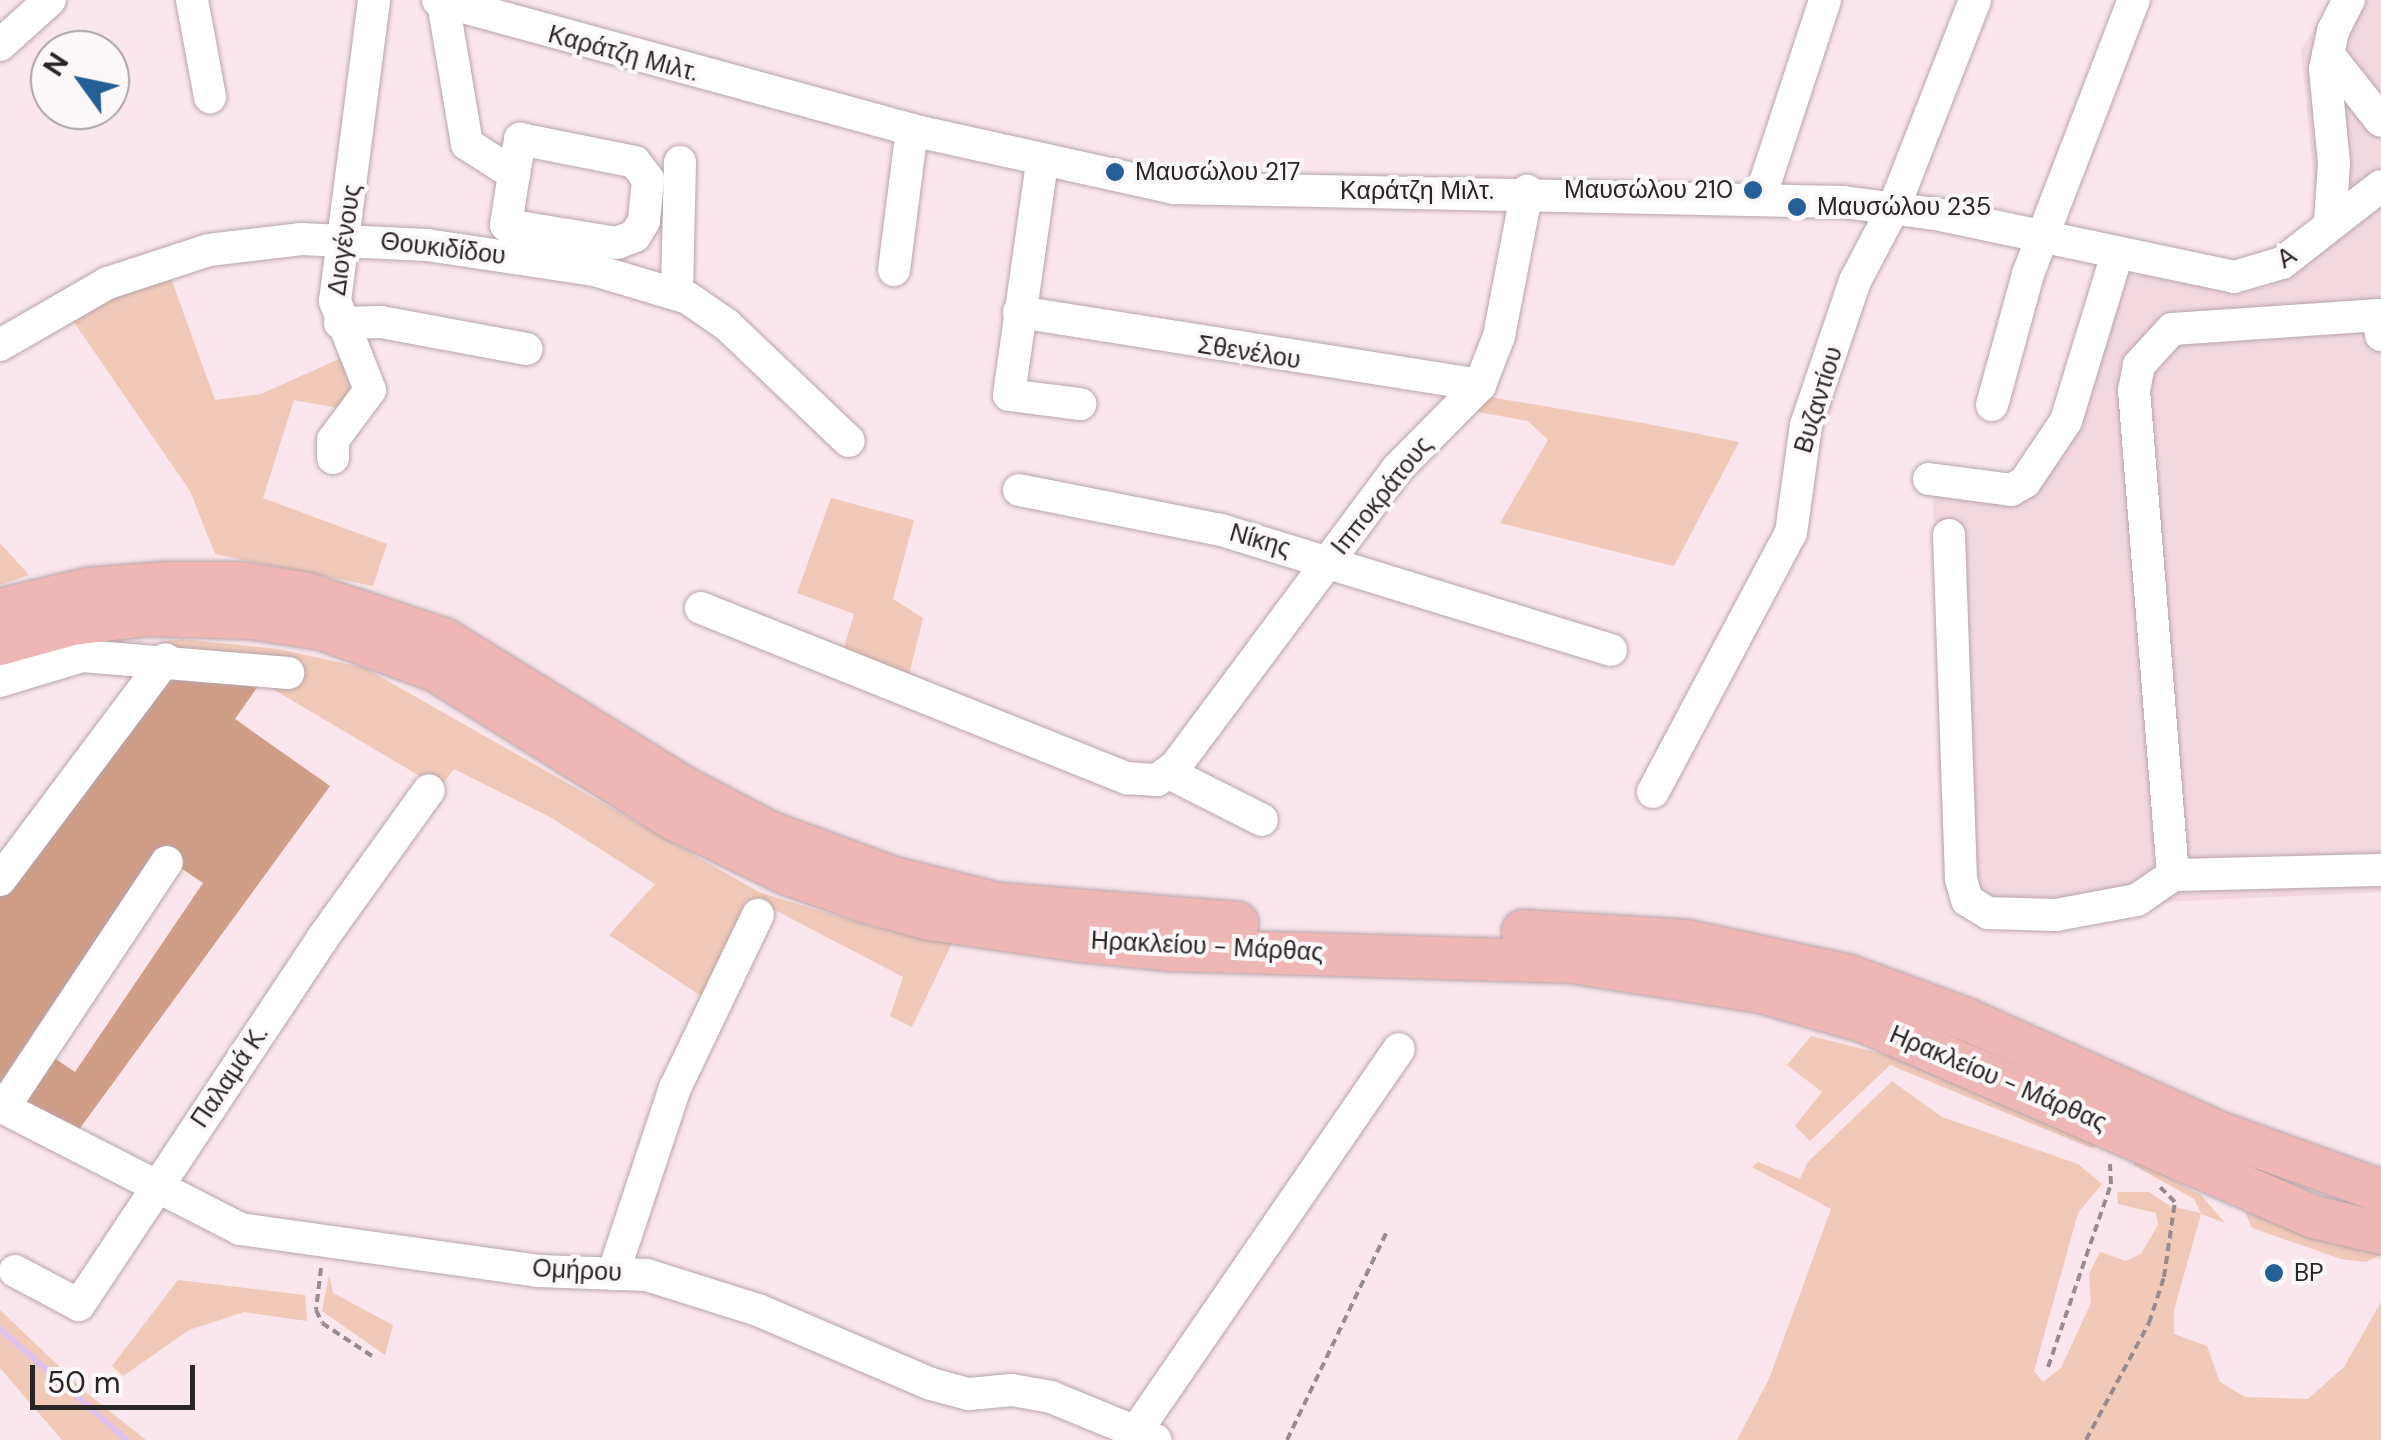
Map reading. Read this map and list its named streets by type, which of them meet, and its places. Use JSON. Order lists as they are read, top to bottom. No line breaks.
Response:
{"streets":{"main road":["Ηρακλείου - Μάρθας"],"street":["Καράτζη Μιλτ.","Διογένους","Θουκιδίδου","Α","Σθενέλου","Βυζαντίου","Ιπποκράτους","Νίκης","Παλαμά Κ.","Ομήρου"]},"crossings":[["Καράτζη Μιλτ.","Α"],["Καράτζη Μιλτ.","Βυζαντίου"],["Καράτζη Μιλτ.","Ιπποκράτους"],["Διογένους","Θουκιδίδου"],["Σθενέλου","Ιπποκράτους"],["Ιπποκράτους","Νίκης"],["Παλαμά Κ.","Ομήρου"]],"places":["Μαυσώλου 217","Μαυσώλου 210","Μαυσώλου 235","BP"],"scale_bar":"50 m","north":"top left"}
